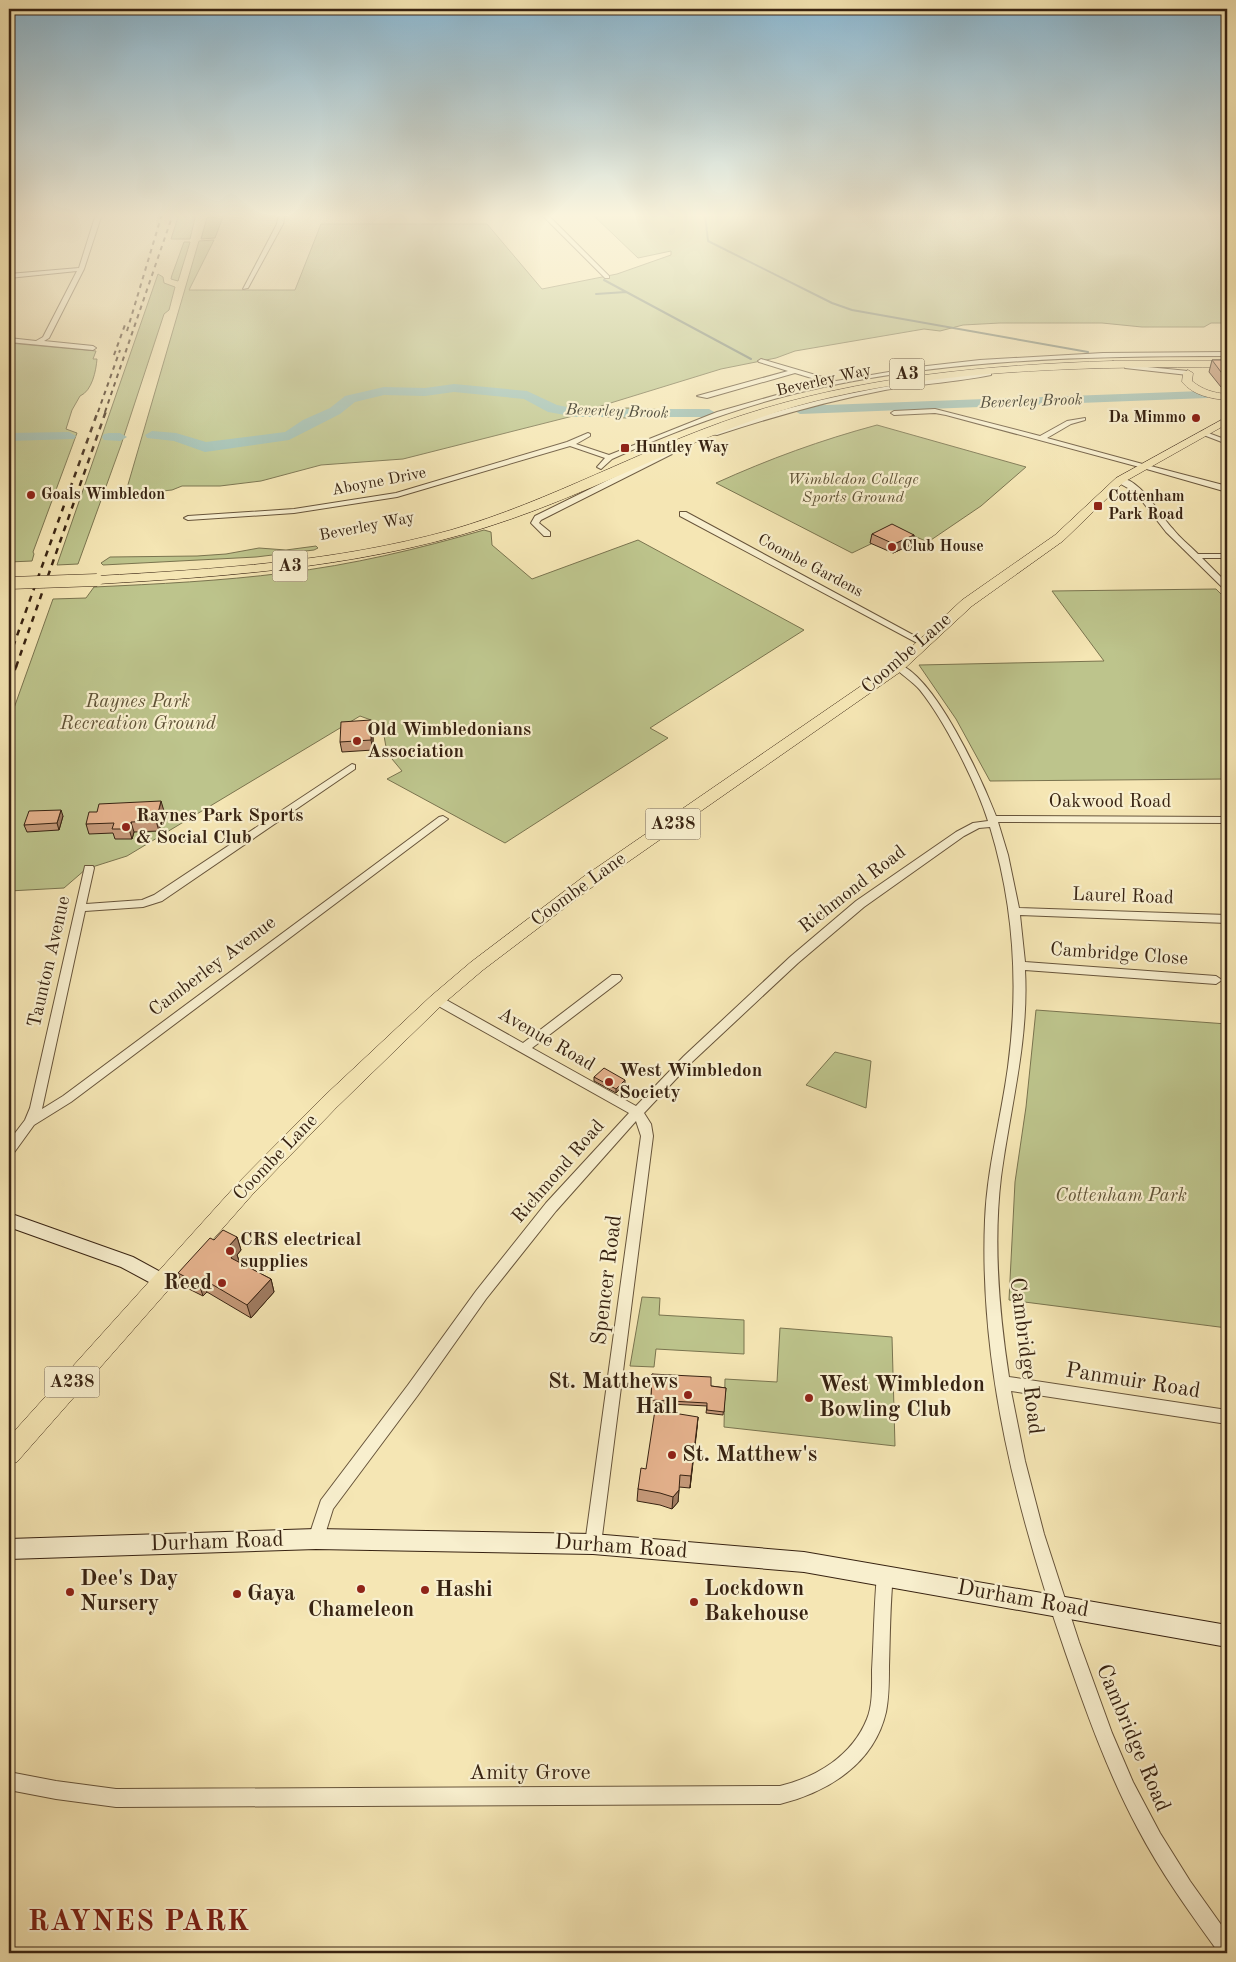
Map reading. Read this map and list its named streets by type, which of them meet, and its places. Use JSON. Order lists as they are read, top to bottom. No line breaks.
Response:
{"streets":{"main road":["A3","Beverley Way","Coombe Lane","A238","Durham Road"],"street":["Aboyne Drive","Coombe Gardens","Oakwood Road","Richmond Road","Laurel Road","Cambridge Close","Taunton Avenue","Camberley Avenue","Avenue Road","Spencer Road","Cambridge Road","Panmuir Road","Amity Grove"]},"crossings":[["Coombe Gardens","Coombe Lane"],["Coombe Lane","Avenue Road"],["Coombe Lane","Cambridge Road"],["Oakwood Road","Richmond Road"],["Oakwood Road","Cambridge Road"],["Richmond Road","Avenue Road"],["Richmond Road","Spencer Road"],["Richmond Road","Cambridge Road"],["Richmond Road","Durham Road"],["Laurel Road","Cambridge Road"],["Cambridge Close","Cambridge Road"],["Taunton Avenue","Camberley Avenue"],["Avenue Road","Spencer Road"],["Spencer Road","Durham Road"],["Cambridge Road","Panmuir Road"],["Cambridge Road","Durham Road"],["Durham Road","Amity Grove"]],"districts":["RAYNES PARK"],"water":["Beverley Brook"],"parks":["Wimbledon College Sports Ground","Raynes Park Recreation Ground","Cottenham Park"],"places":{"other":["Da Mimmo","Goals Wimbledon","Club House","Old Wimbledonians Association","Raynes Park Sports & Social Club","West Wimbledon Society","CRS electrical supplies","Reed","St. Matthews Hall","West Wimbledon Bowling Club","St. Matthew's","Chameleon","Hashi","Dee's Day Nursery","Gaya","Lockdown Bakehouse"],"transit":["Huntley Way","Cottenham Park Road"]}}
